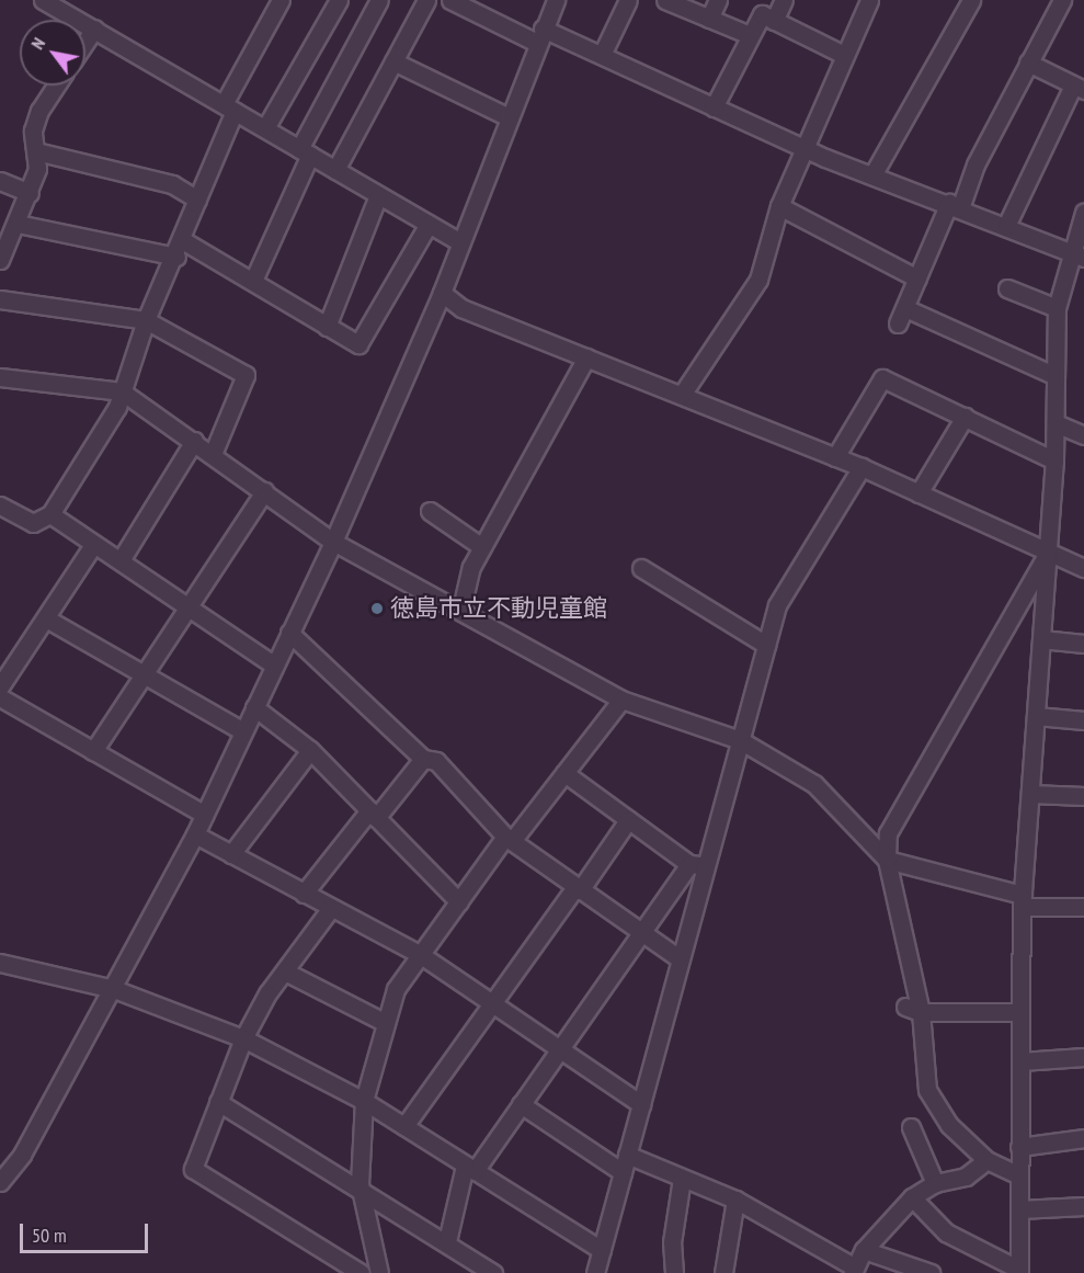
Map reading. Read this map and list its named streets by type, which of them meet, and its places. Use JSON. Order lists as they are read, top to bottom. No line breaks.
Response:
{"places":["徳島市立不動児童館"],"scale_bar":"50 m","north":"top left"}
